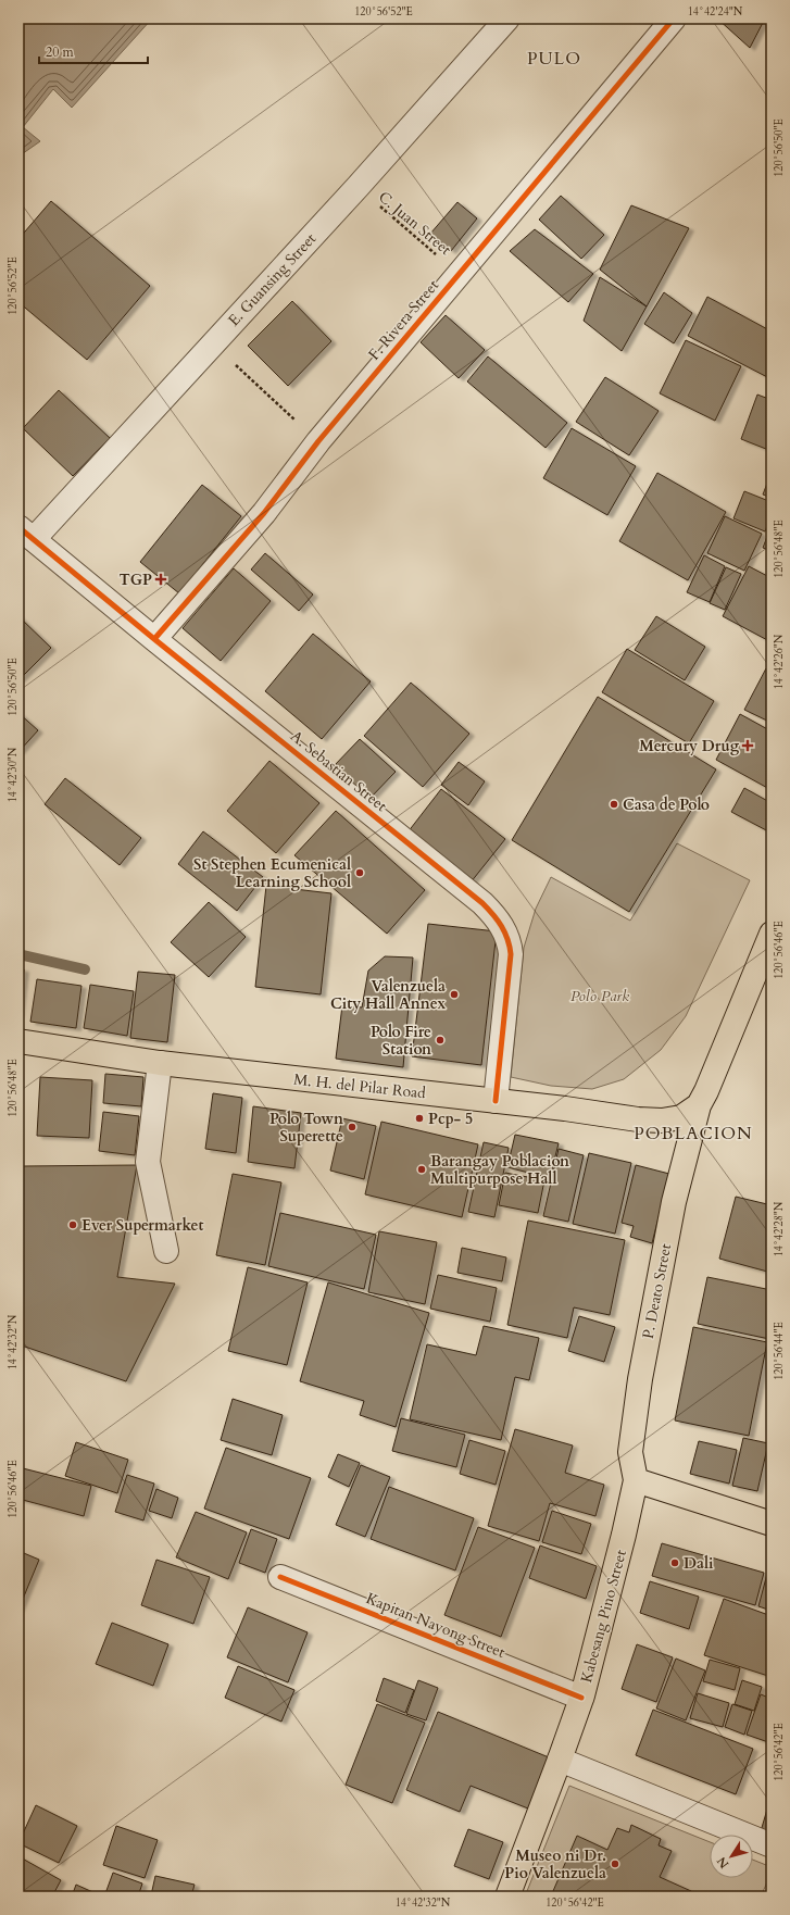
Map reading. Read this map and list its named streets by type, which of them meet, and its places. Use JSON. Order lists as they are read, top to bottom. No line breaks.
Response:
{"streets":{"main road":["M. H. del Pilar Road","P. Deato Street","Kabesang Pino Street"],"street":["E. Guansing Street","F. Rivera Street","A. Sebastian Street","Kapitan Nayong Street"],"path":["C. Juan Street"]},"crossings":[["C. Juan Street","E. Guansing Street"],["C. Juan Street","F. Rivera Street"],["E. Guansing Street","A. Sebastian Street"],["F. Rivera Street","A. Sebastian Street"],["A. Sebastian Street","M. H. del Pilar Road"],["M. H. del Pilar Road","P. Deato Street"],["P. Deato Street","Kabesang Pino Street"],["Kabesang Pino Street","Kapitan Nayong Street"]],"districts":["PULO","POBLACION"],"parks":["Polo Park"],"places":{"health":["TGP","Mercury Drug"],"other":["Casa de Polo","St Stephen Ecumenical Learning School","Valenzuela City Hall Annex","Polo Fire Station","Pcp- 5","Polo Town Superette","Barangay Poblacion Multipurpose Hall","Ever Supermarket","Dali","Museo ni Dr. Pio Valenzuela"]},"scale_bar":"20 m","north":"bottom left","coordinates":["120°56'52\"E","14°42'24\"N","120°56'50\"E","120°56'48\"E","14°42'26\"N","14°42'30\"N","120°56'46\"E","14°42'28\"N","14°42'32\"N","120°56'44\"E","120°56'42\"E"]}
